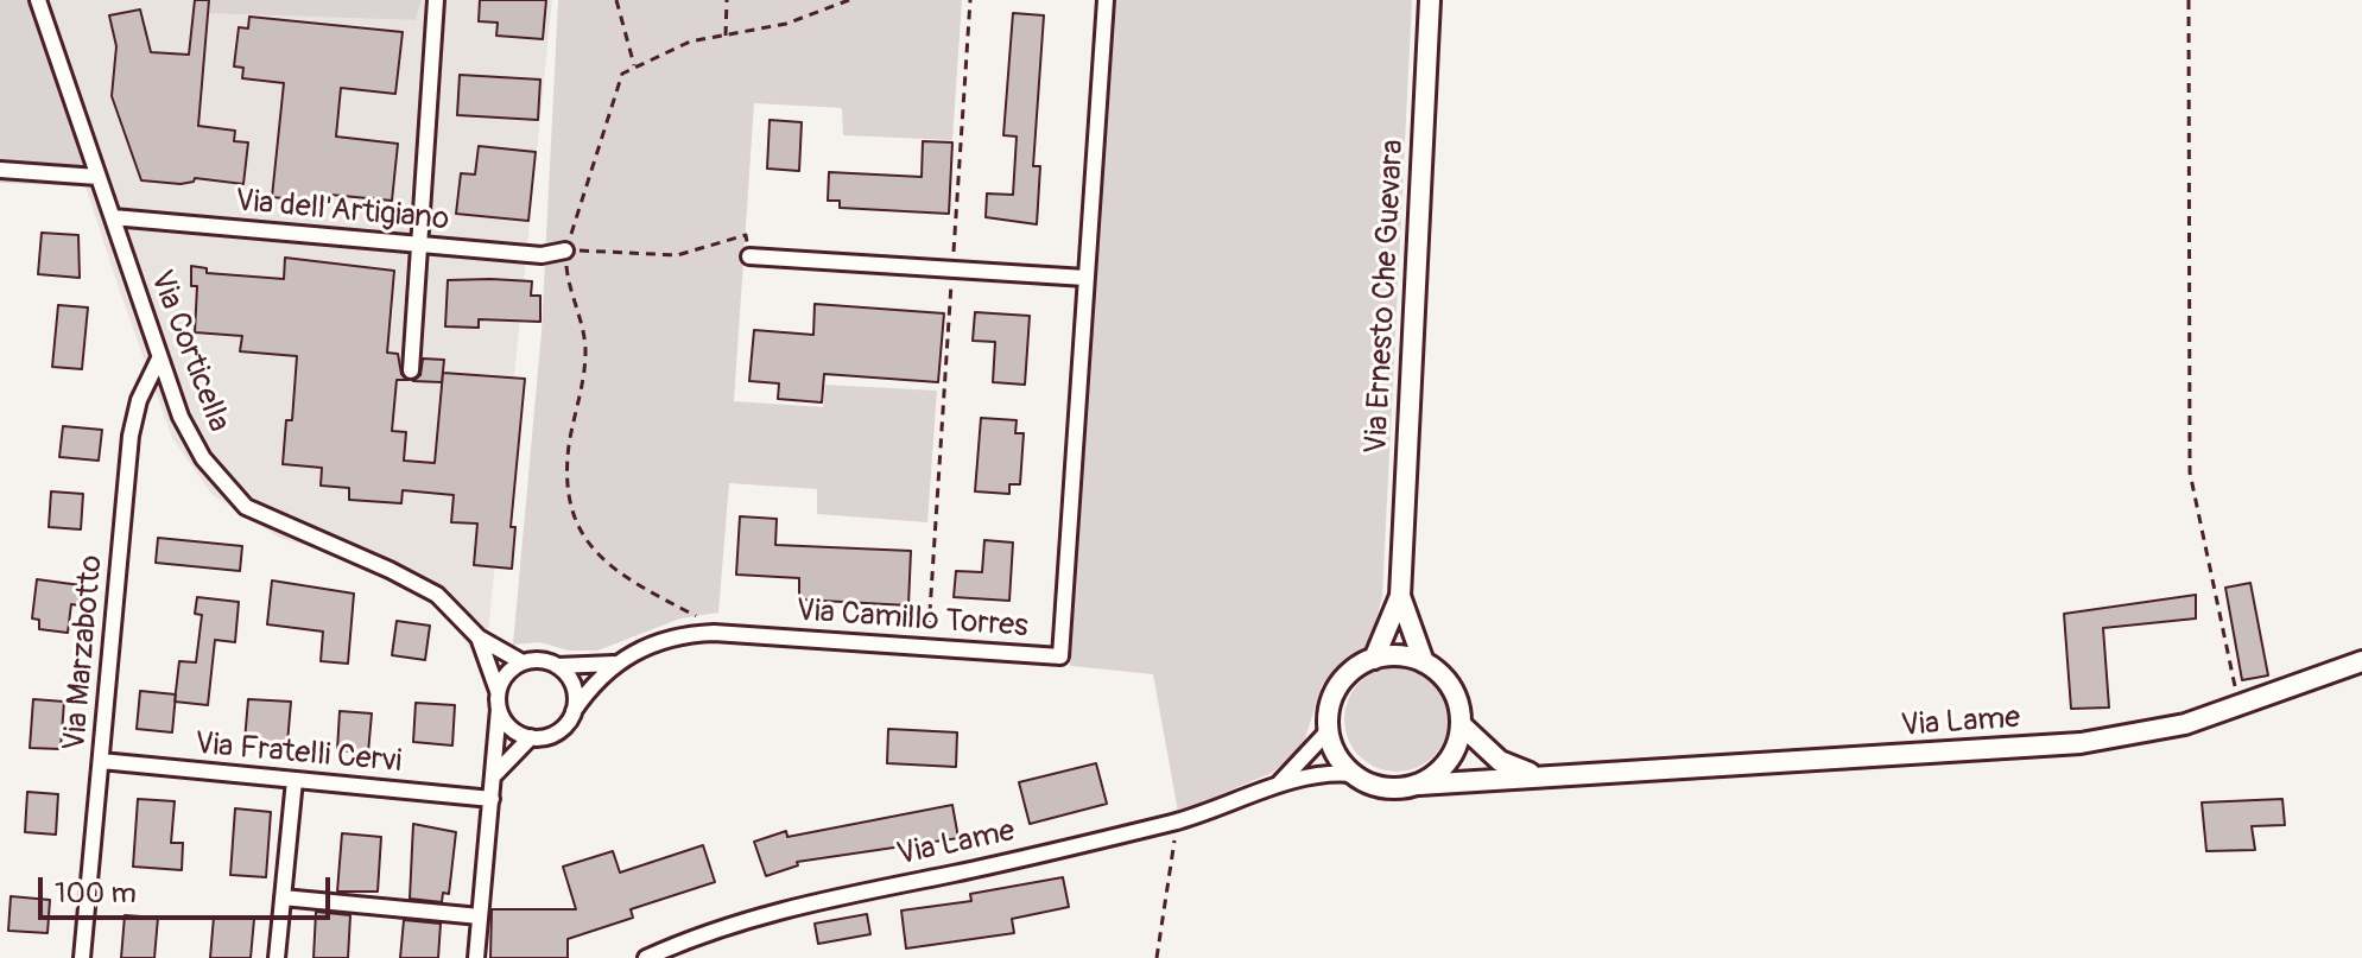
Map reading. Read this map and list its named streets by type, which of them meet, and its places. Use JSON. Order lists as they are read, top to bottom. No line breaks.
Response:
{"streets":{"street":["Via dell'Artigiano","Via Ernesto Che Guevara","Via Corticella","Via Camillo Torres","Via Marzabotto","Via Lame","Via Fratelli Cervi"]},"crossings":[["Via dell'Artigiano","Via Corticella"],["Via Ernesto Che Guevara","Via Lame"],["Via Corticella","Via Camillo Torres"],["Via Corticella","Via Marzabotto"],["Via Corticella","Via Fratelli Cervi"],["Via Marzabotto","Via Fratelli Cervi"]],"scale_bar":"100 m"}
